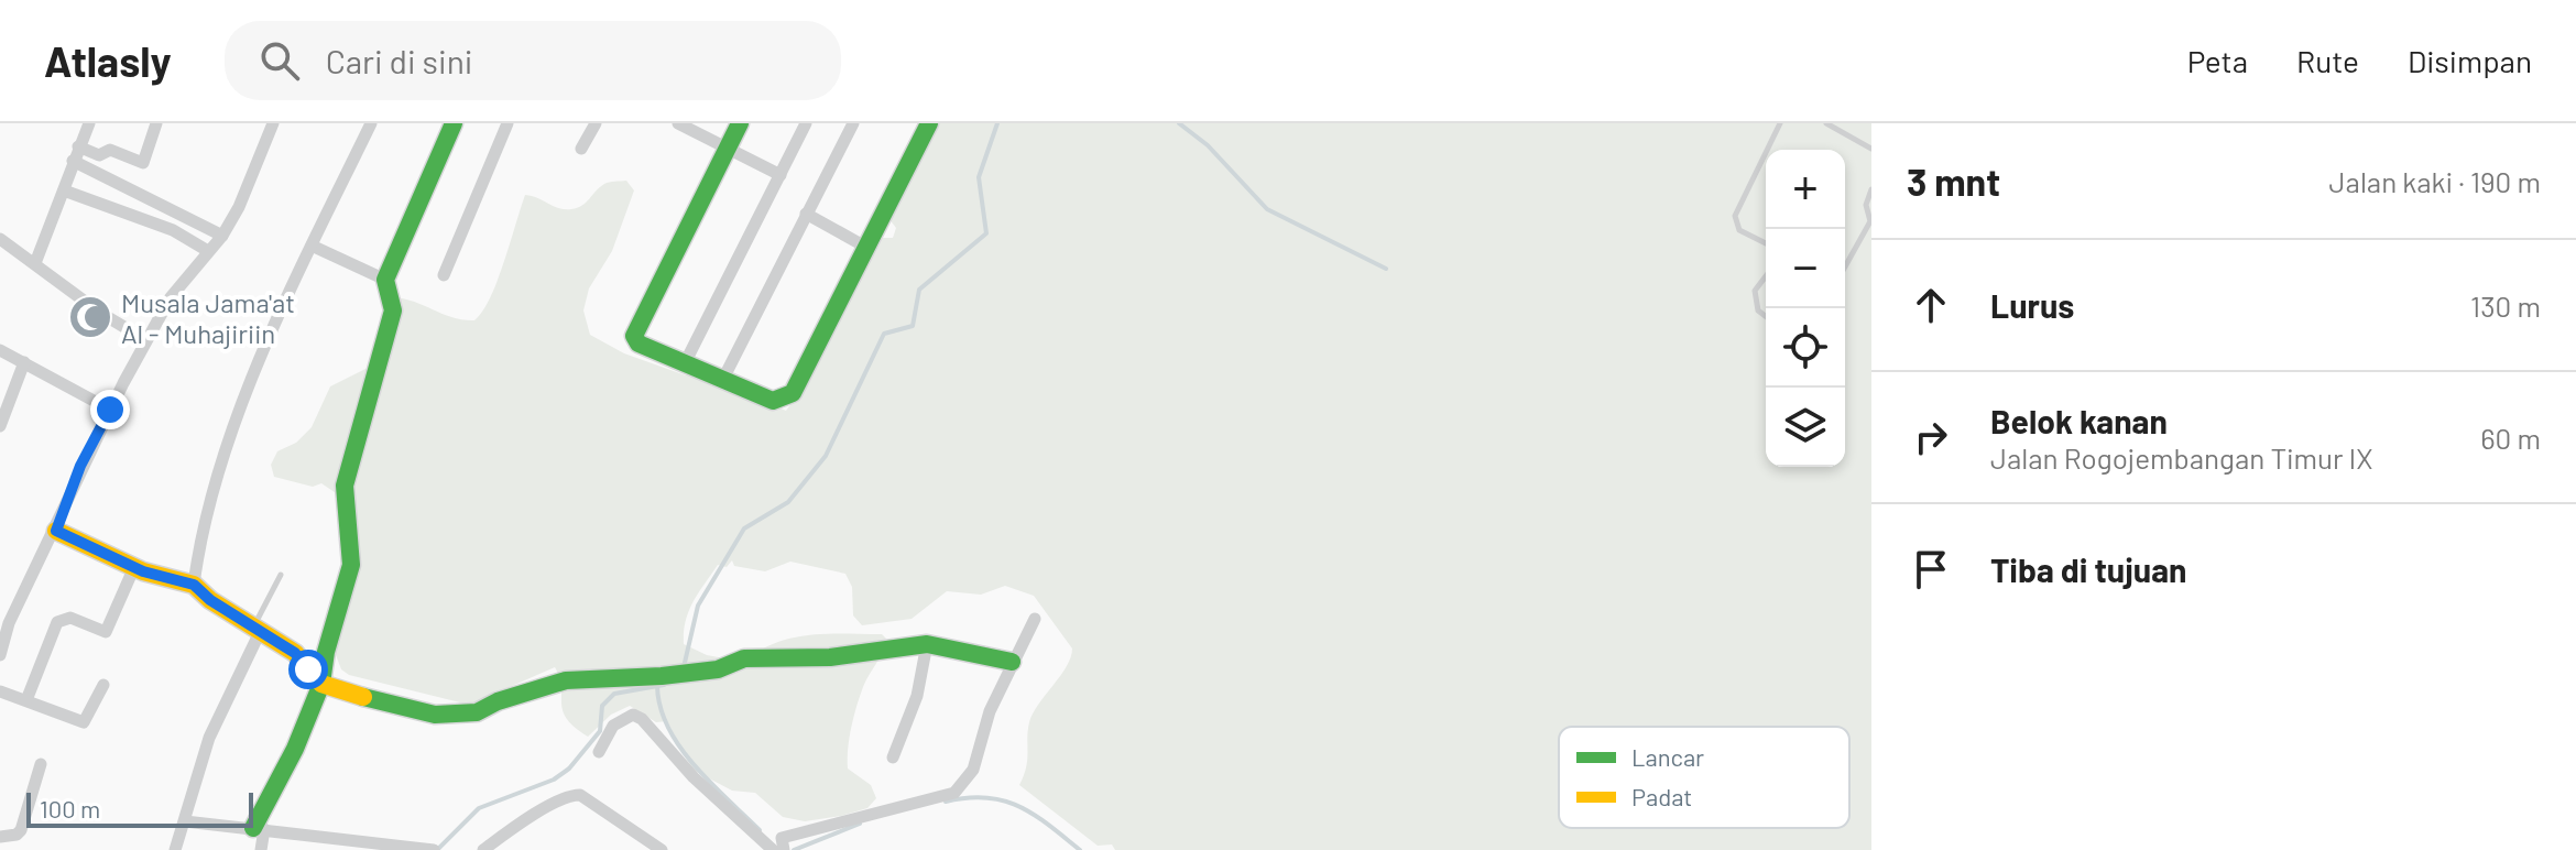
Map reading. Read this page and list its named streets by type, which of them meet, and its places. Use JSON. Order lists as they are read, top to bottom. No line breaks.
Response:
{"places":{"mosque":["Musala Jama'at Al - Muhajiriin"]},"legend":["Lancar","Padat"],"scale_bar":"100 m","page":{"header":"Atlasly","search":"Cari di sini","nav":["Peta","Rute","Disimpan"],"heading":["3 mnt","Jalan kaki · 190 m"],"map_buttons":["+","−"],"list":[["Lurus","130 m"],["Belok kanan","Jalan Rogojembangan Timur IX","60 m"],"Tiba di tujuan"],"scale":"100 m"}}
